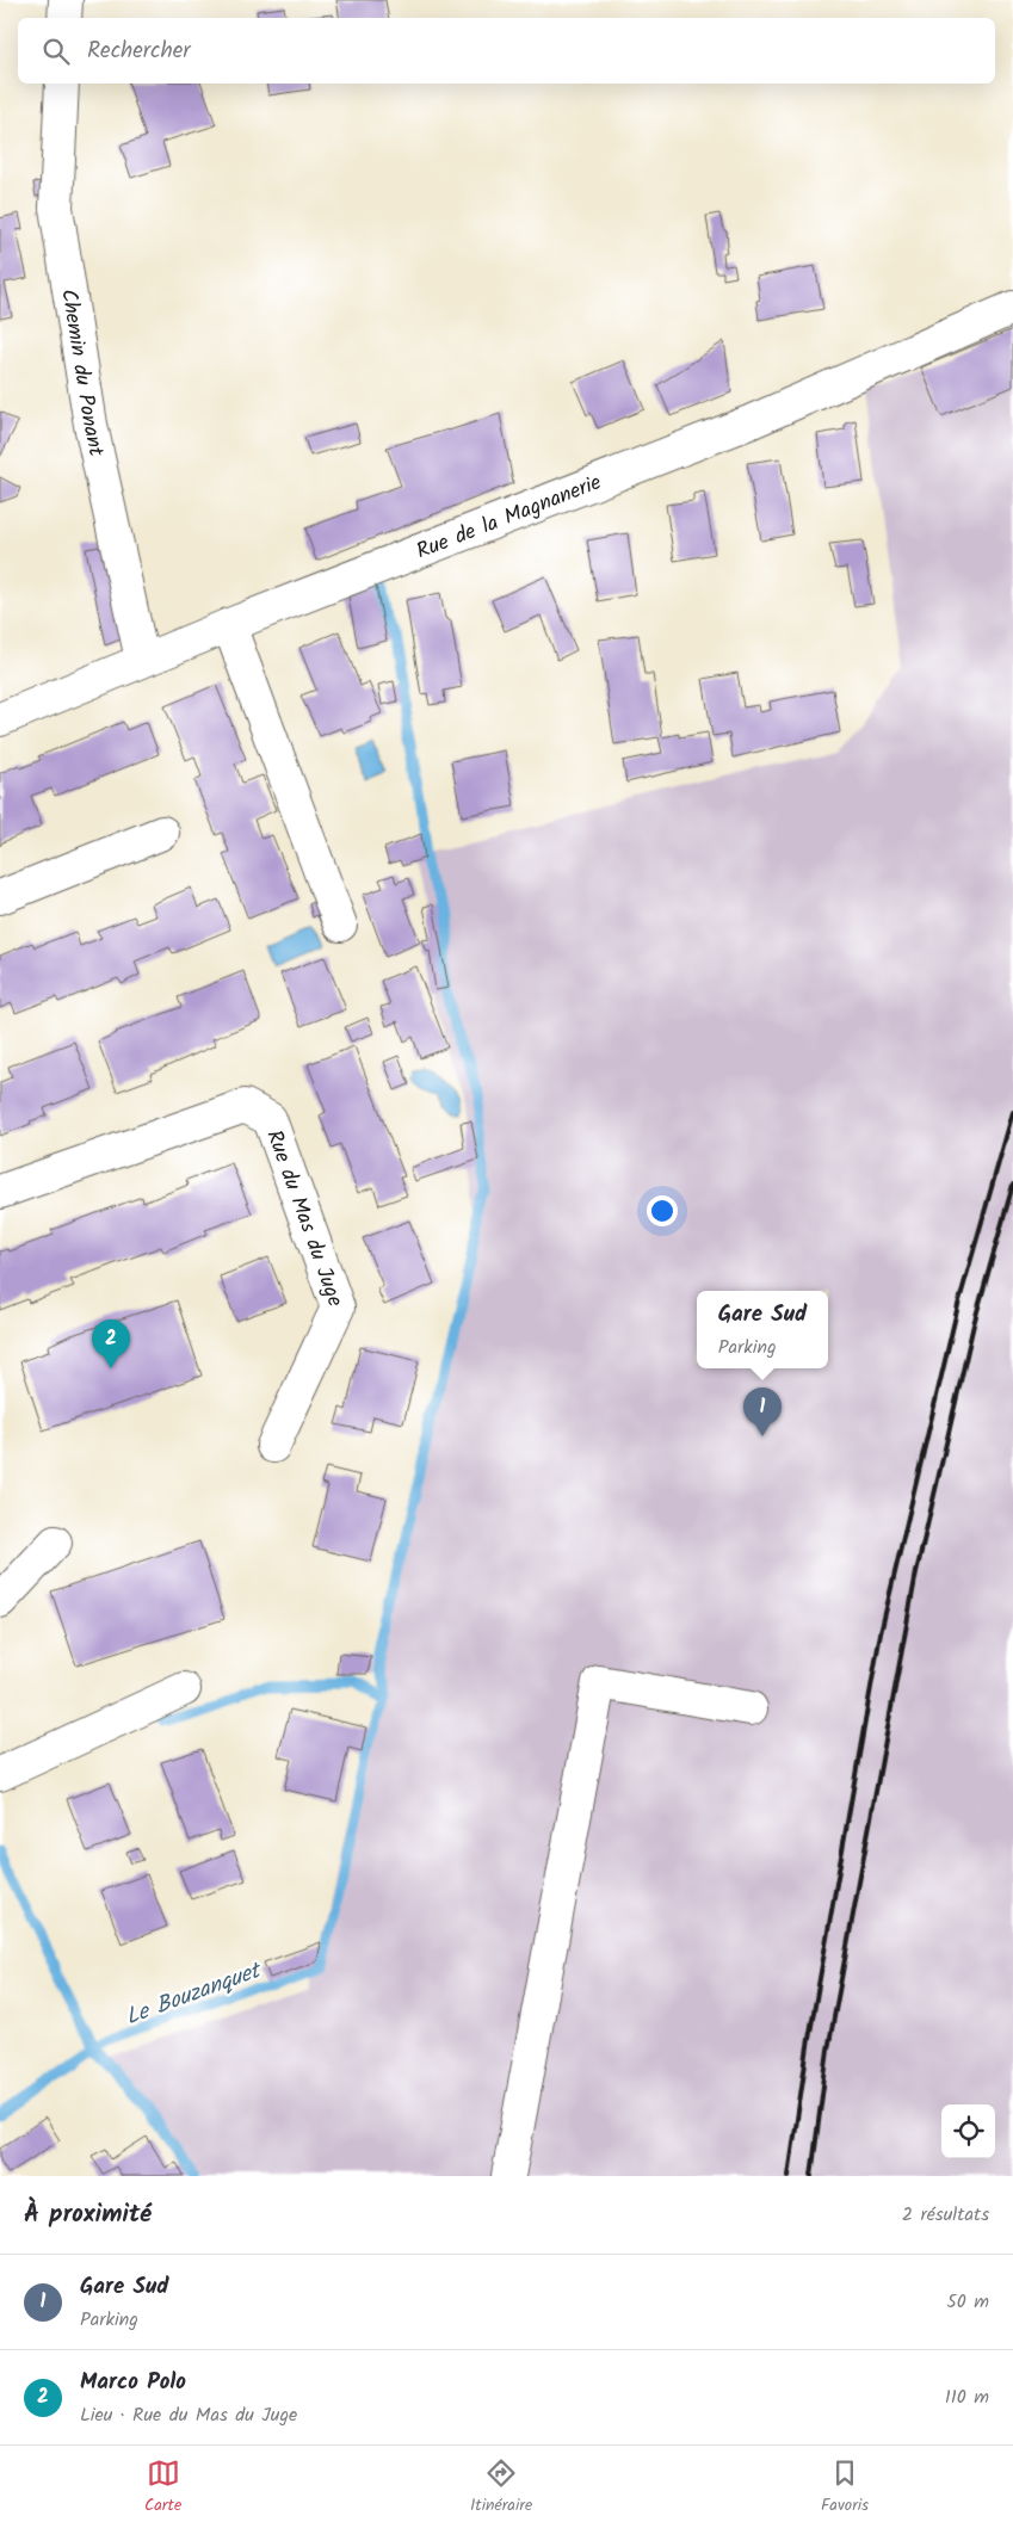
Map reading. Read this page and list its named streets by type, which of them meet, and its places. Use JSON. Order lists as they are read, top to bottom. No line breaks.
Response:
{"streets":{"street":["Chemin du Ponant","Rue de la Magnanerie","Rue du Mas du Juge"]},"crossings":[["Chemin du Ponant","Rue de la Magnanerie"]],"water":["Le Bouzanquet"],"page":{"search":"Rechercher","popup":["Gare Sud","Parking"],"pins":["2","1"],"heading":["À proximité","2 résultats"],"list":[{"mark":"1","name":"Gare Sud","note":"Parking","value":"50 m"},{"mark":"2","name":"Marco Polo","note":"Lieu · Rue du Mas du Juge","value":"110 m"}],"nav":["Carte","Itinéraire","Favoris"]}}
